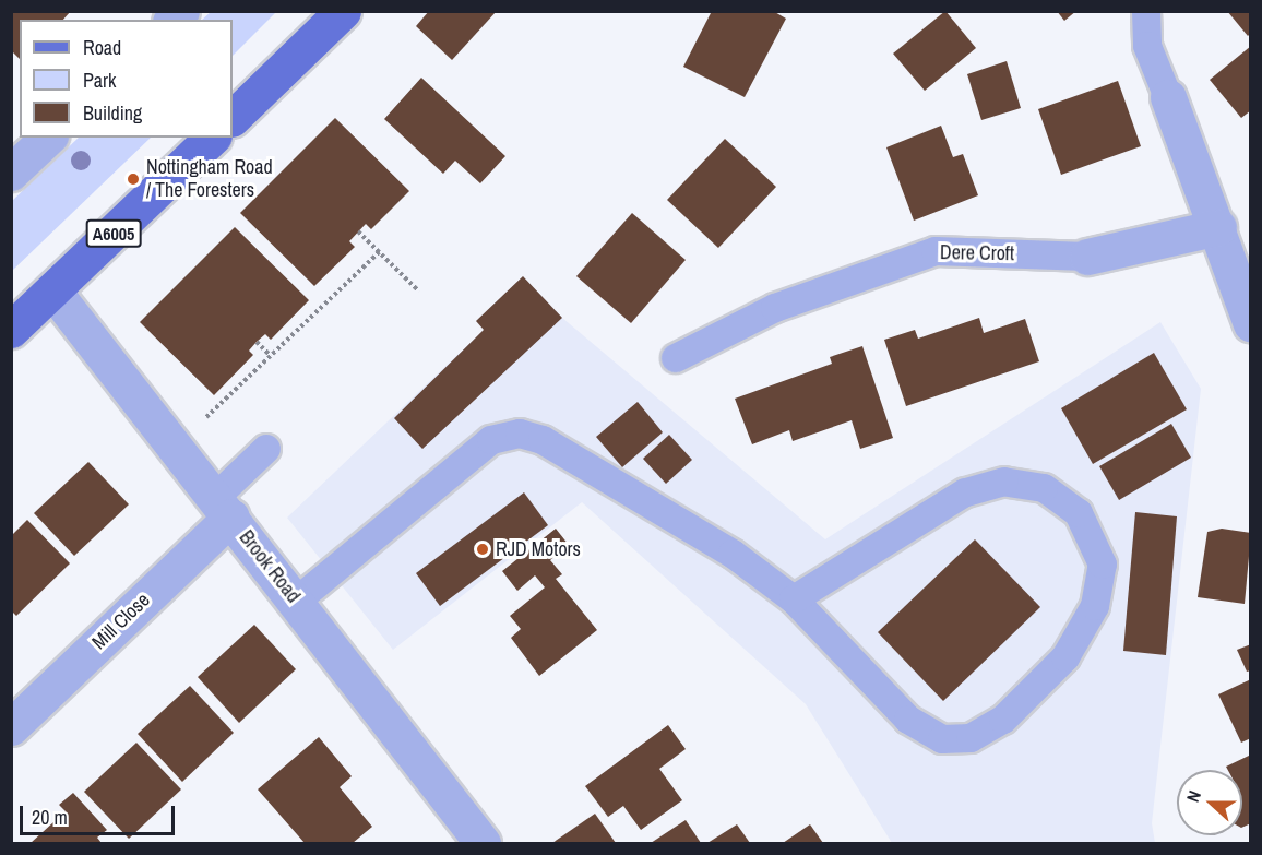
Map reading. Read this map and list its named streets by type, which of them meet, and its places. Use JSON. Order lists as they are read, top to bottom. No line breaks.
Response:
{"streets":{"main road":["A6005"],"street":["Dere Croft","Brook Road","Mill Close"]},"crossings":[["A6005","Brook Road"],["Brook Road","Mill Close"]],"places":["Nottingham Road / The Foresters","RJD Motors"],"legend":["Road","Park","Building"],"scale_bar":"20 m","north":"left"}
